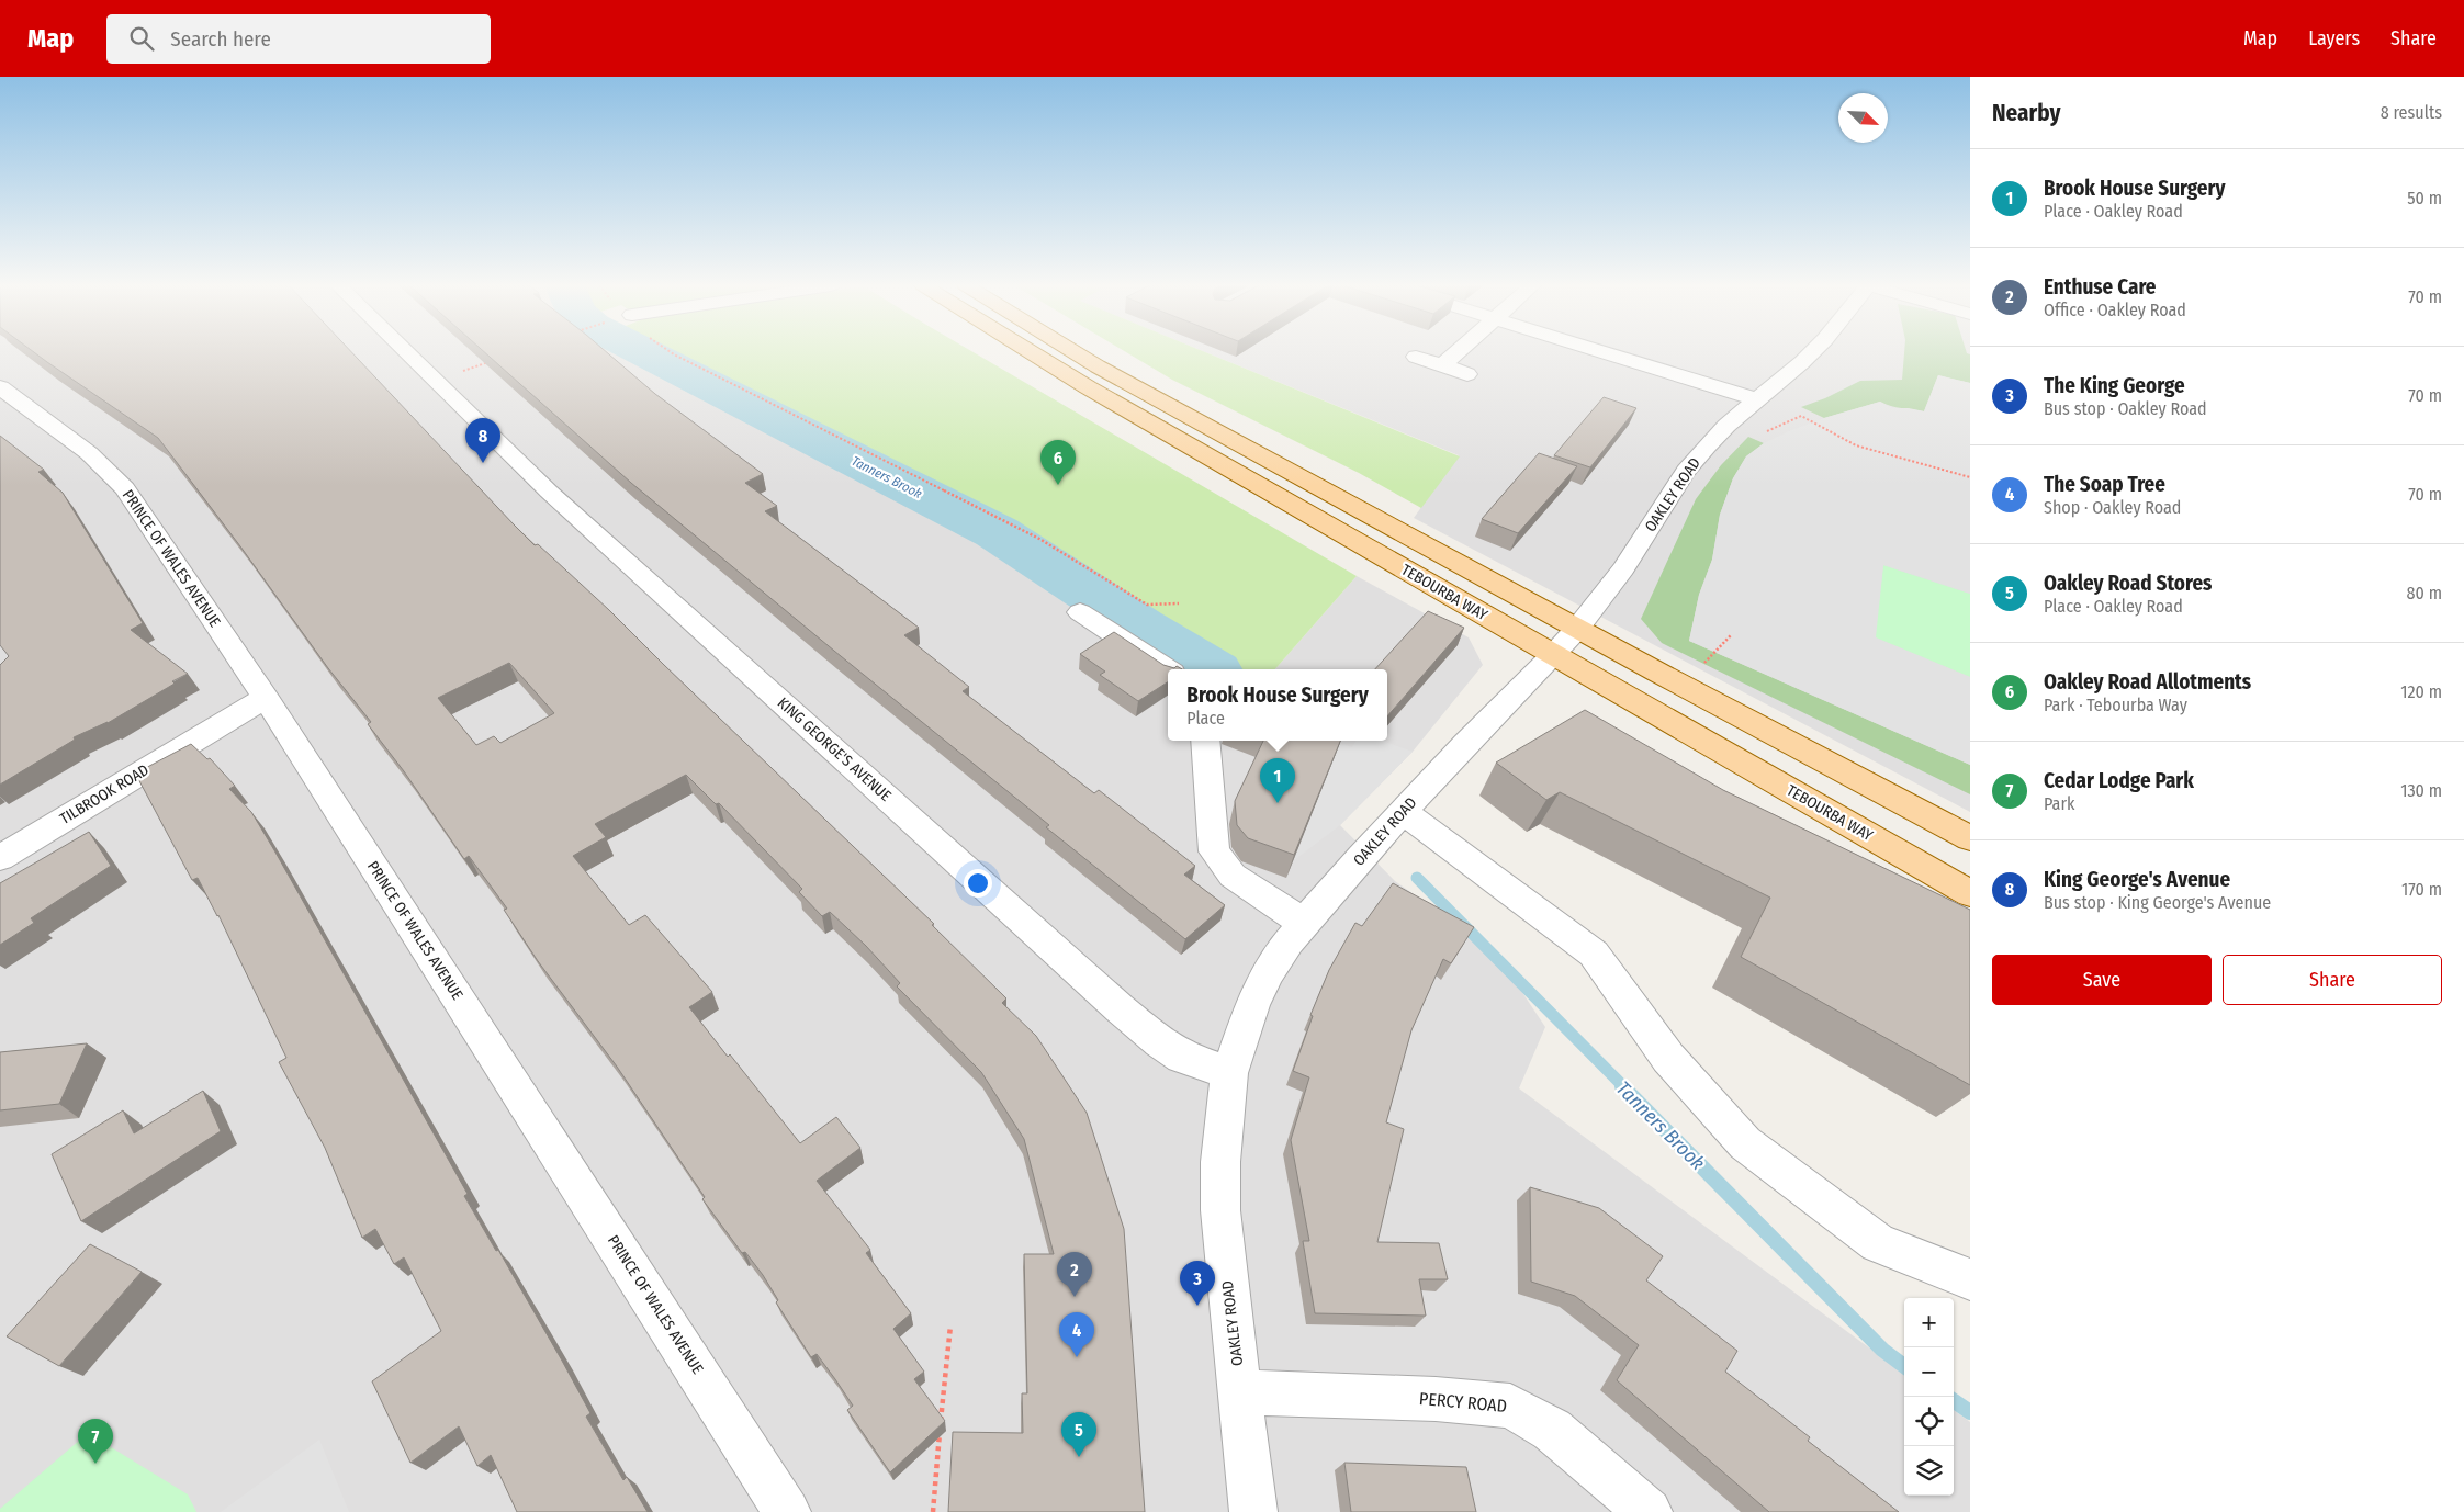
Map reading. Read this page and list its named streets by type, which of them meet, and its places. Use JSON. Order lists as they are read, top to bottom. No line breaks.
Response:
{"streets":{"main road":["TEBOURBA WAY"],"street":["OAKLEY ROAD","PRINCE OF WALES AVENUE","KING GEORGE'S AVENUE","TILBROOK ROAD","PERCY ROAD"]},"crossings":[["OAKLEY ROAD","TEBOURBA WAY"],["OAKLEY ROAD","KING GEORGE'S AVENUE"],["OAKLEY ROAD","PERCY ROAD"],["PRINCE OF WALES AVENUE","TILBROOK ROAD"]],"water":["Tanners Brook"],"north":"bottom right","page":{"header":"Map","search":"Search here","nav":["Map","Layers","Share"],"heading":["Nearby","8 results"],"list":[{"mark":"1","name":"Brook House Surgery","note":"Place · Oakley Road","value":"50 m"},{"mark":"2","name":"Enthuse Care","note":"Office · Oakley Road","value":"70 m"},{"mark":"3","name":"The King George","note":"Bus stop · Oakley Road","value":"70 m"},{"mark":"4","name":"The Soap Tree","note":"Shop · Oakley Road","value":"70 m"},{"mark":"5","name":"Oakley Road Stores","note":"Place · Oakley Road","value":"80 m"},{"mark":"6","name":"Oakley Road Allotments","note":"Park · Tebourba Way","value":"120 m"},{"mark":"7","name":"Cedar Lodge Park","note":"Park","value":"130 m"},{"mark":"8","name":"King George's Avenue","note":"Bus stop · King George's Avenue","value":"170 m"}],"pins":["8","6","1","2","3","4","5","7"],"popup":["Brook House Surgery","Place"],"buttons":["Save","Share"],"map_buttons":["+","−"]}}
